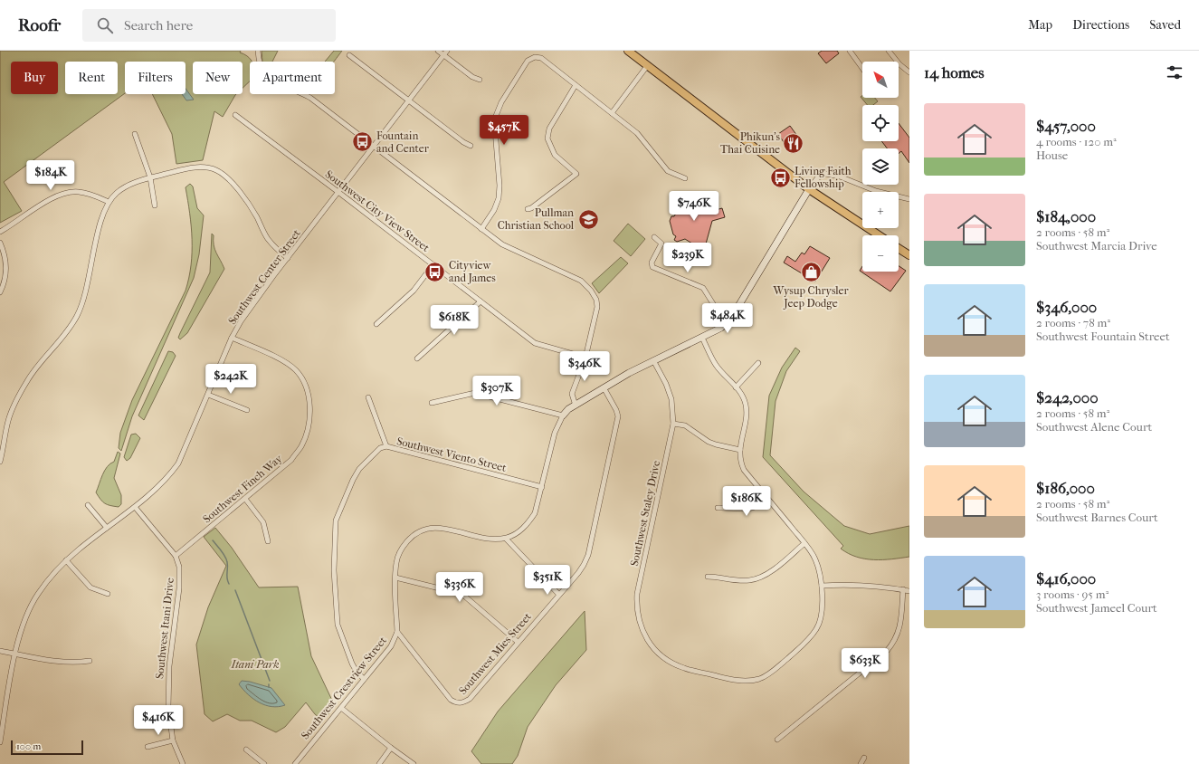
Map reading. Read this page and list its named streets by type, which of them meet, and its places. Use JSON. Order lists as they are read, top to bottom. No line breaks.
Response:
{"streets":{"street":["Southwest City View Street","Southwest Center Street","Southwest Viento Street","Southwest Finch Way","Southwest Staley Drive","Southwest Itani Drive","Southwest Mies Street","Southwest Crestview Street"]},"crossings":[["Southwest City View Street","Southwest Center Street"],["Southwest Center Street","Southwest Finch Way"],["Southwest Center Street","Southwest Itani Drive"],["Southwest Viento Street","Southwest Crestview Street"],["Southwest Finch Way","Southwest Itani Drive"],["Southwest Staley Drive","Southwest Crestview Street"],["Southwest Mies Street","Southwest Crestview Street"]],"parks":["Itani Park"],"places":{"bus stop":["Fountain and Center","Living Faith Fellowship","Cityview and James"],"restaurant":["Phikun's Thai Cuisine"],"school or university":["Pullman Christian School"],"shop":["Wysup Chrysler Jeep Dodge"]},"scale_bar":"100 m","north":"top left","page":{"header":"Roofr","search":"Search here","nav":["Map","Directions","Saved"],"heading":"14 homes","map_buttons":["+","−"],"chip":["Buy","Rent","Filters","New","Apartment"],"list":[{"name":"$457,000","note":"4 rooms · 120 m² · House"},{"name":"$184,000","note":"2 rooms · 58 m² · Southwest Marcia Drive"},{"name":"$346,000","note":"2 rooms · 78 m² · Southwest Fountain Street"},{"name":"$242,000","note":"2 rooms · 58 m² · Southwest Alene Court"},{"name":"$186,000","note":"2 rooms · 58 m² · Southwest Barnes Court"},{"name":"$416,000","note":"3 rooms · 95 m² · Southwest Jameel Court"}],"price":["$457K","$184K","$746K","$239K","$484K","$618K","$346K","$242K","$307K","$186K","$351K","$336K","$633K","$416K"],"scale":"100 m"}}
